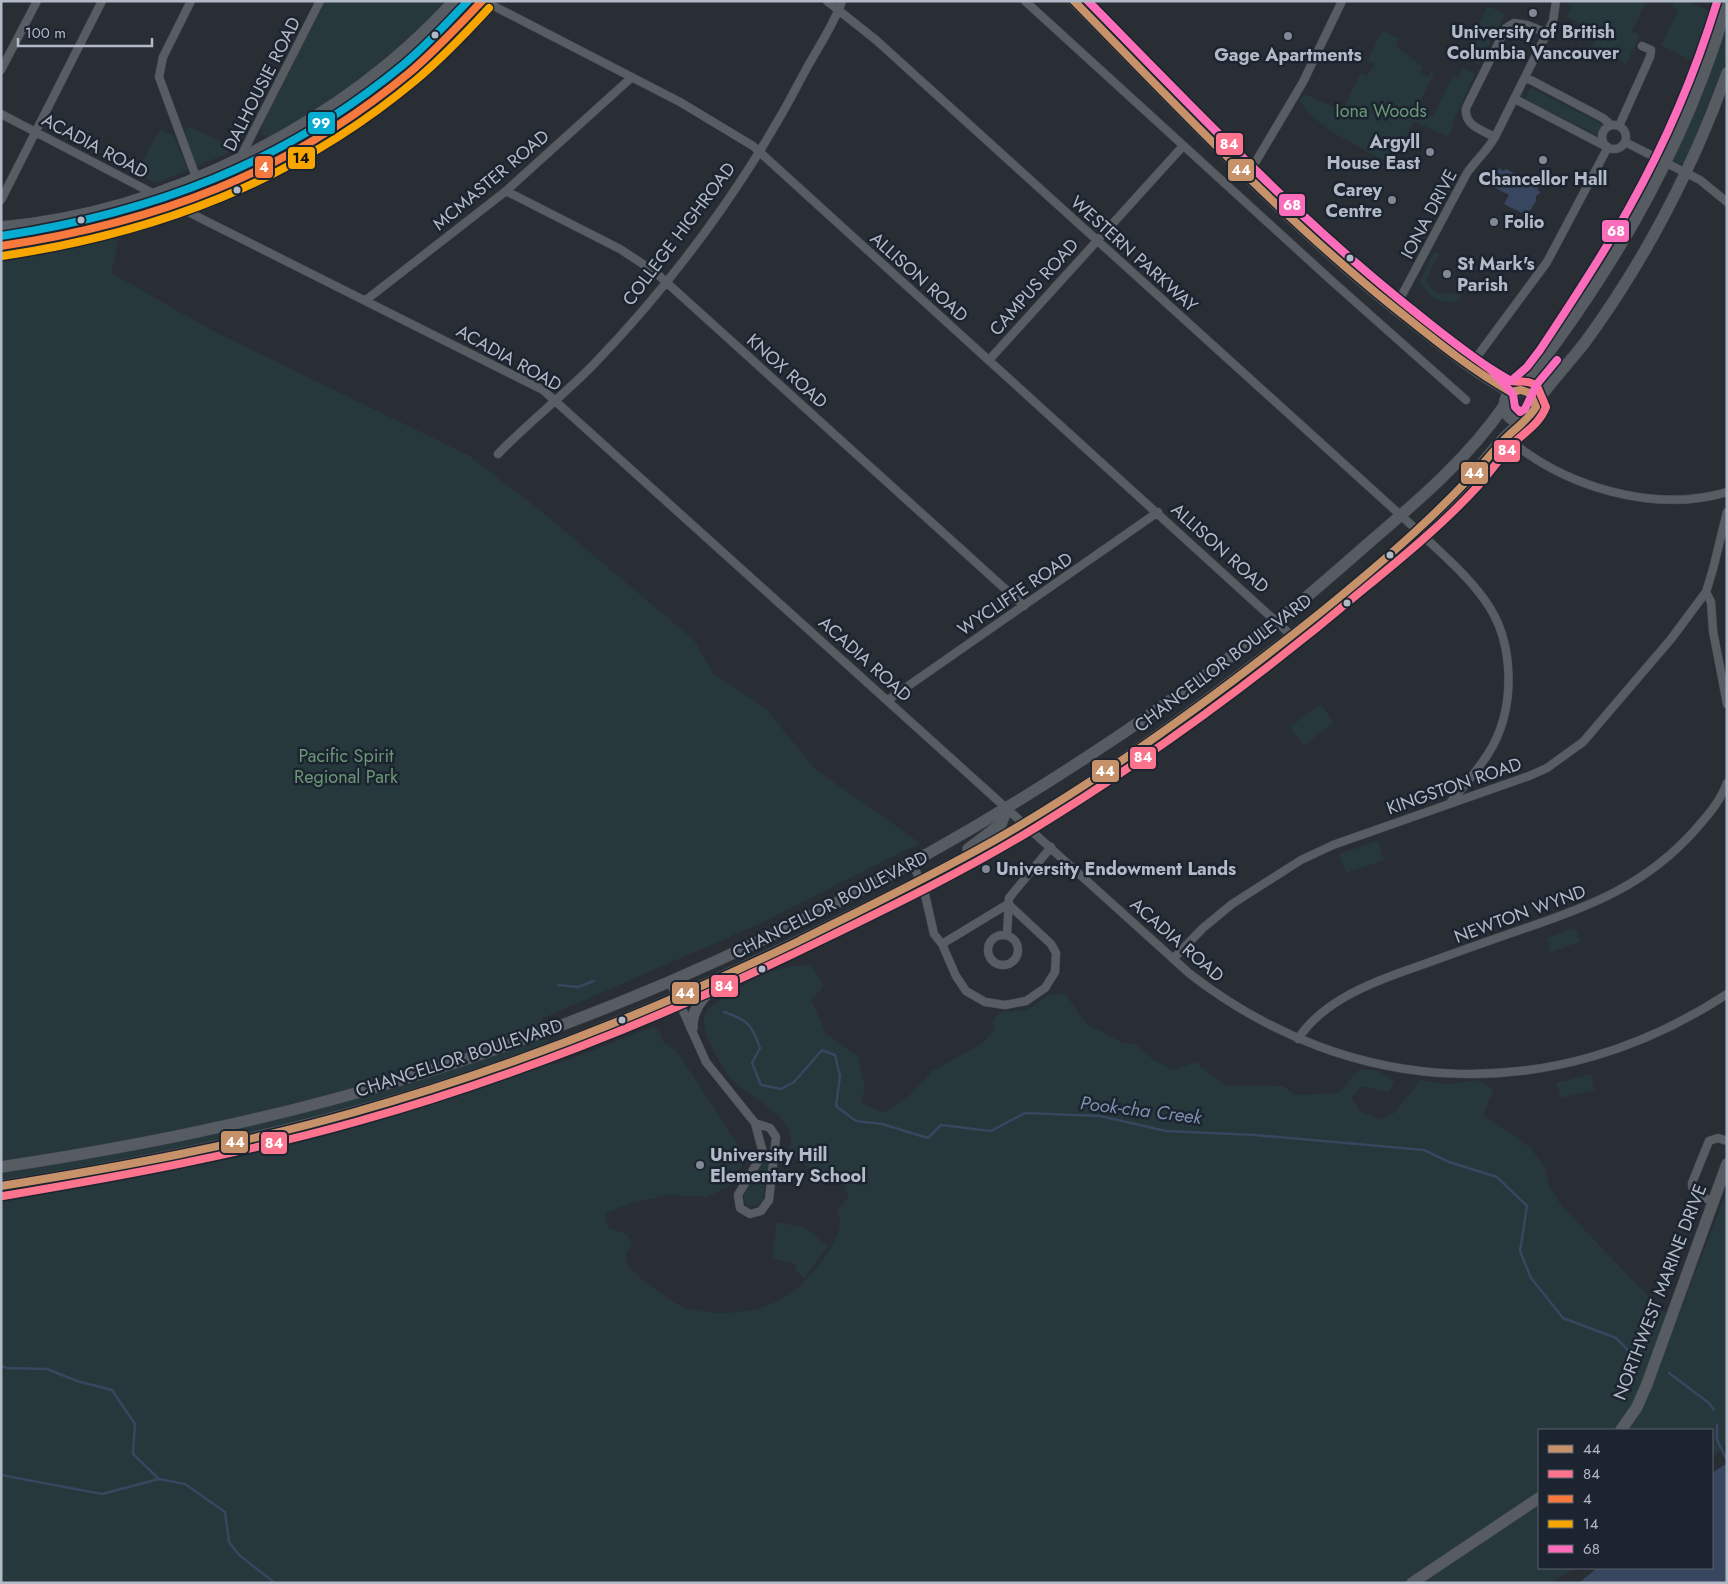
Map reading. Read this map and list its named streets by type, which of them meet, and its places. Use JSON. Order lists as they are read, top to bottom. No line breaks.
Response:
{"streets":{"main road":["CHANCELLOR BOULEVARD","NORTHWEST MARINE DRIVE"],"street":["DALHOUSIE ROAD","ACADIA ROAD","MCMASTER ROAD","IONA DRIVE","COLLEGE HIGHROAD","WESTERN PARKWAY","ALLISON ROAD","CAMPUS ROAD","KNOX ROAD","WYCLIFFE ROAD","KINGSTON ROAD","NEWTON WYND"]},"crossings":[["ACADIA ROAD","MCMASTER ROAD"],["ACADIA ROAD","COLLEGE HIGHROAD"],["ACADIA ROAD","WYCLIFFE ROAD"],["ACADIA ROAD","CHANCELLOR BOULEVARD"],["ACADIA ROAD","KINGSTON ROAD"],["ACADIA ROAD","NEWTON WYND"],["MCMASTER ROAD","ALLISON ROAD"],["MCMASTER ROAD","KNOX ROAD"],["COLLEGE HIGHROAD","WESTERN PARKWAY"],["COLLEGE HIGHROAD","ALLISON ROAD"],["COLLEGE HIGHROAD","KNOX ROAD"],["WESTERN PARKWAY","CAMPUS ROAD"],["WESTERN PARKWAY","CHANCELLOR BOULEVARD"],["WESTERN PARKWAY","KINGSTON ROAD"],["ALLISON ROAD","CAMPUS ROAD"],["ALLISON ROAD","WYCLIFFE ROAD"],["ALLISON ROAD","CHANCELLOR BOULEVARD"],["KNOX ROAD","WYCLIFFE ROAD"]],"water":["Pook-cha Creek"],"parks":["Iona Woods","Pacific Spirit Regional Park"],"places":["University of British Columbia Vancouver","Gage Apartments","Argyll House East","Chancellor Hall","Carey Centre","Folio","St Mark's Parish","University Endowment Lands","University Hill Elementary School"],"lines":["transit line 44","transit line 84","transit line 4","transit line 68","transit line 99","transit line 14"],"legend":["44","84","4","14","68"],"scale_bar":"100 m"}
